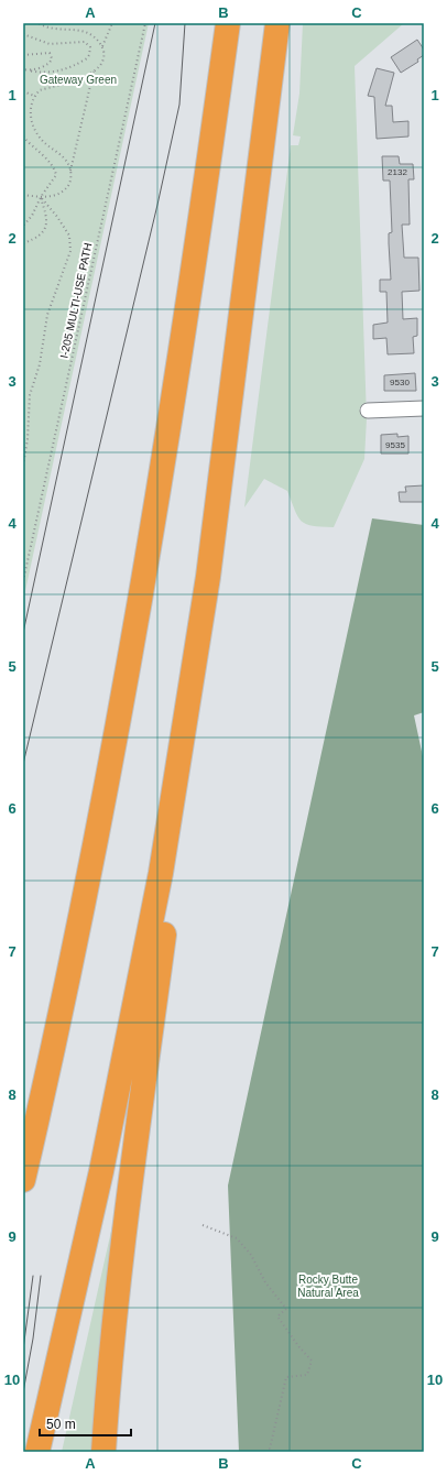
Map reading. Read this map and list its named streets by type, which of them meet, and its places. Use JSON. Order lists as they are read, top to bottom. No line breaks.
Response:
{"streets":{"path":["I-205 MULTI-USE PATH"]},"parks":["Gateway Green","Rocky Butte Natural Area"],"house_numbers":["2132","9530","9535"],"scale_bar":"50 m","grid":{"columns":["A","B","C"],"rows":["1","2","3","4","5","6","7","8","9","10"]}}
